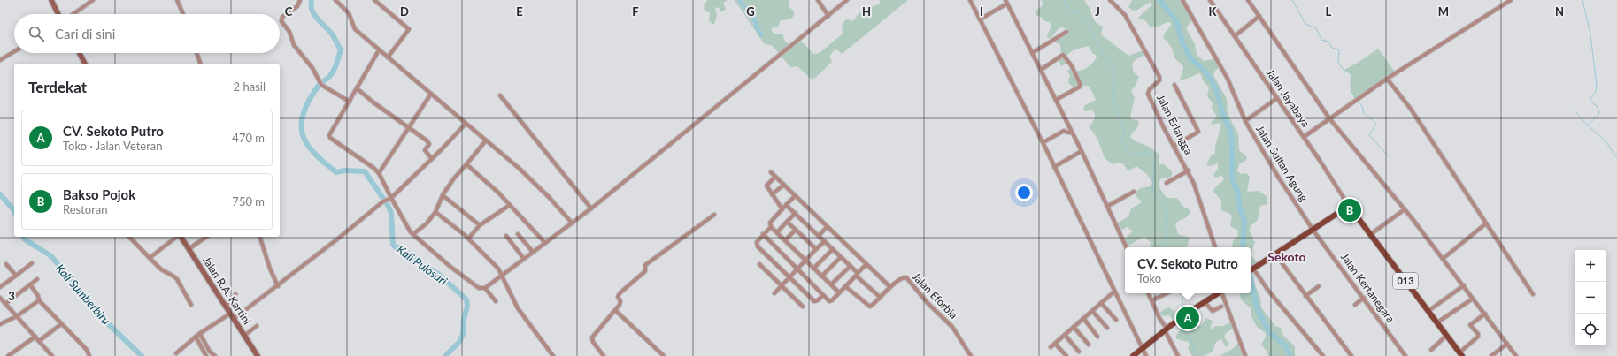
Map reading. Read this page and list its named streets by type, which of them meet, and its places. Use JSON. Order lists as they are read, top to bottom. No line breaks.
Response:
{"streets":{"main road":["013","Jalan R.A. Kartini"],"street":["Jalan Jayabaya","Jalan Erlangga","Jalan Sultan Agung","Jalan Kertanegara","Jalan Eforbia"]},"crossings":[["Jalan Jayabaya","Jalan Sultan Agung"],["Jalan Jayabaya","013"],["Jalan Sultan Agung","Jalan Kertanegara"]],"districts":["Sekoto"],"water":["Kali Pulosari","Kali Sumberbiru"],"page":{"search":"Cari di sini","heading":["Terdekat","2 hasil"],"list":[{"mark":"A","name":"CV. Sekoto Putro","note":"Toko · Jalan Veteran","value":"470 m"},{"mark":"B","name":"Bakso Pojok","note":"Restoran","value":"750 m"}],"pins":["B","A"],"popup":["CV. Sekoto Putro","Toko"],"map_buttons":["+","−"]},"grid":{"columns":["C","D","E","F","G","H","I","J","K","L","M","N"],"rows":["3"]}}
